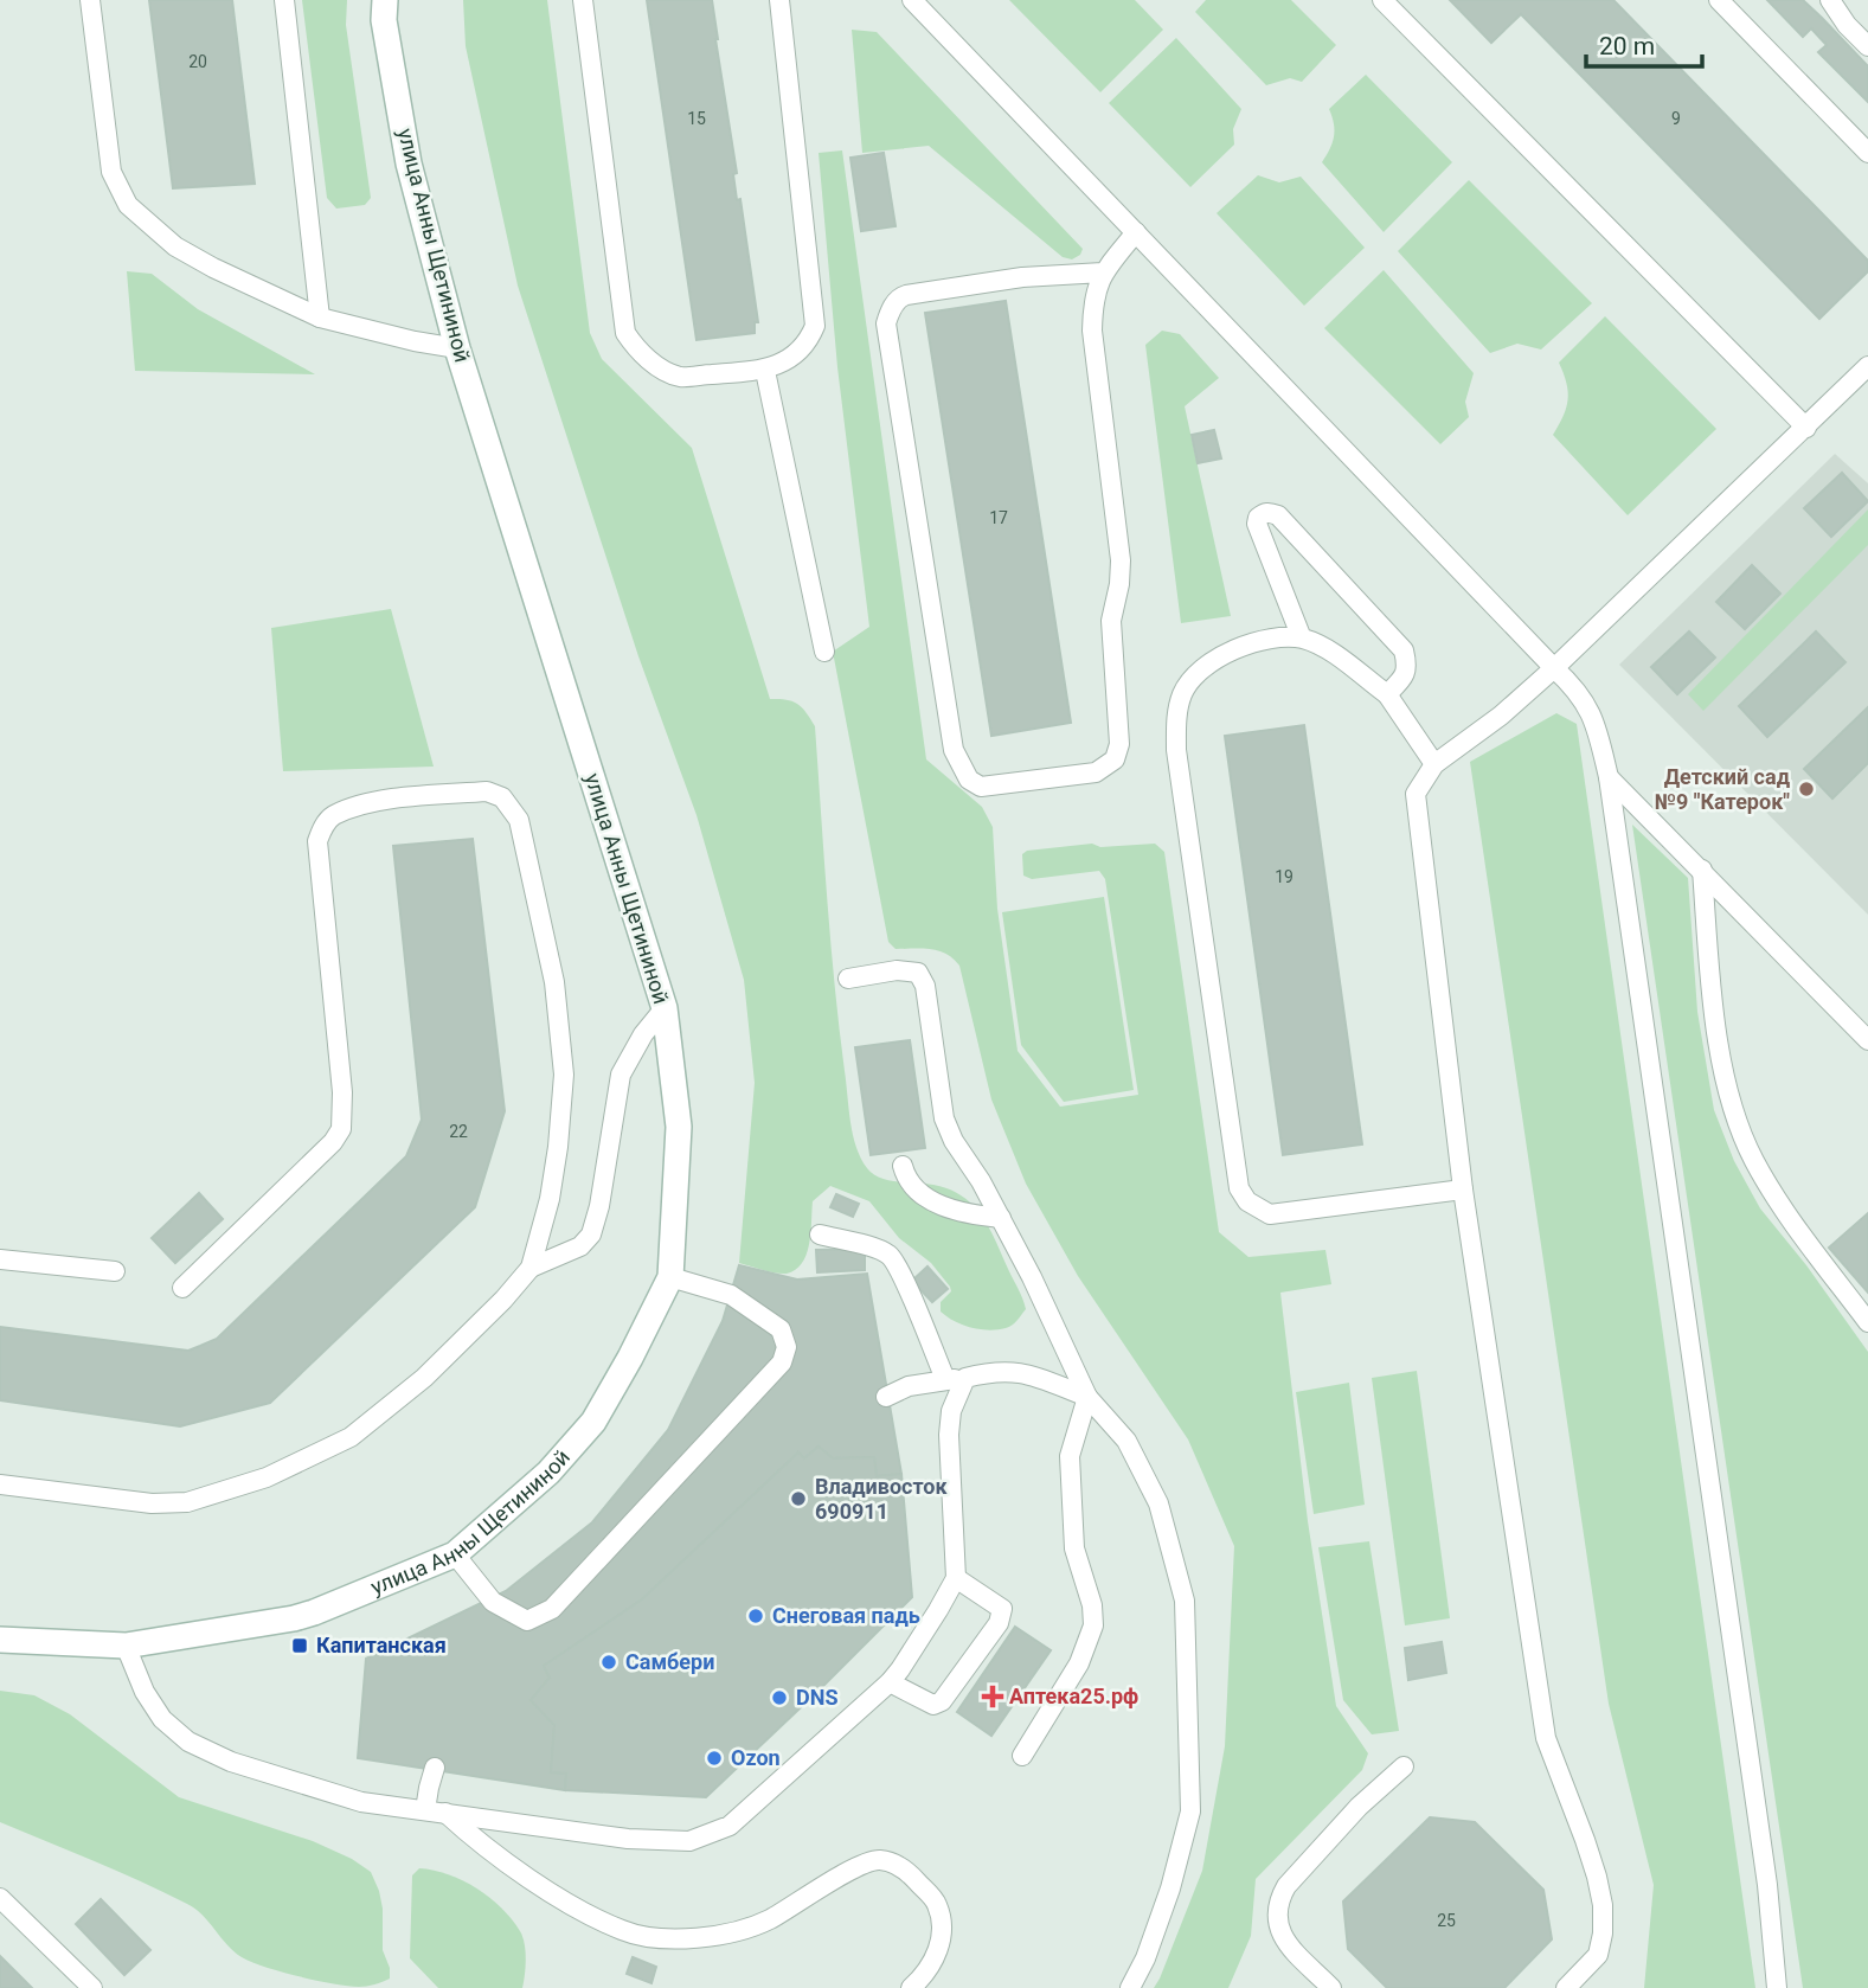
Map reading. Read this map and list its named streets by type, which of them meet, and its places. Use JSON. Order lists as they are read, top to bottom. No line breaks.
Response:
{"streets":{"main road":["улица Анны Щетининой"]},"places":{"other":["Детский сад №9 \"Катерок\"","Владивосток 690911","Снеговая падь","Самбери","DNS","Ozon"],"transit":["Капитанская"],"health":["Аптека25.рф"]},"house_numbers":["20","15","9","17","19","22","25"],"scale_bar":"20 m"}
